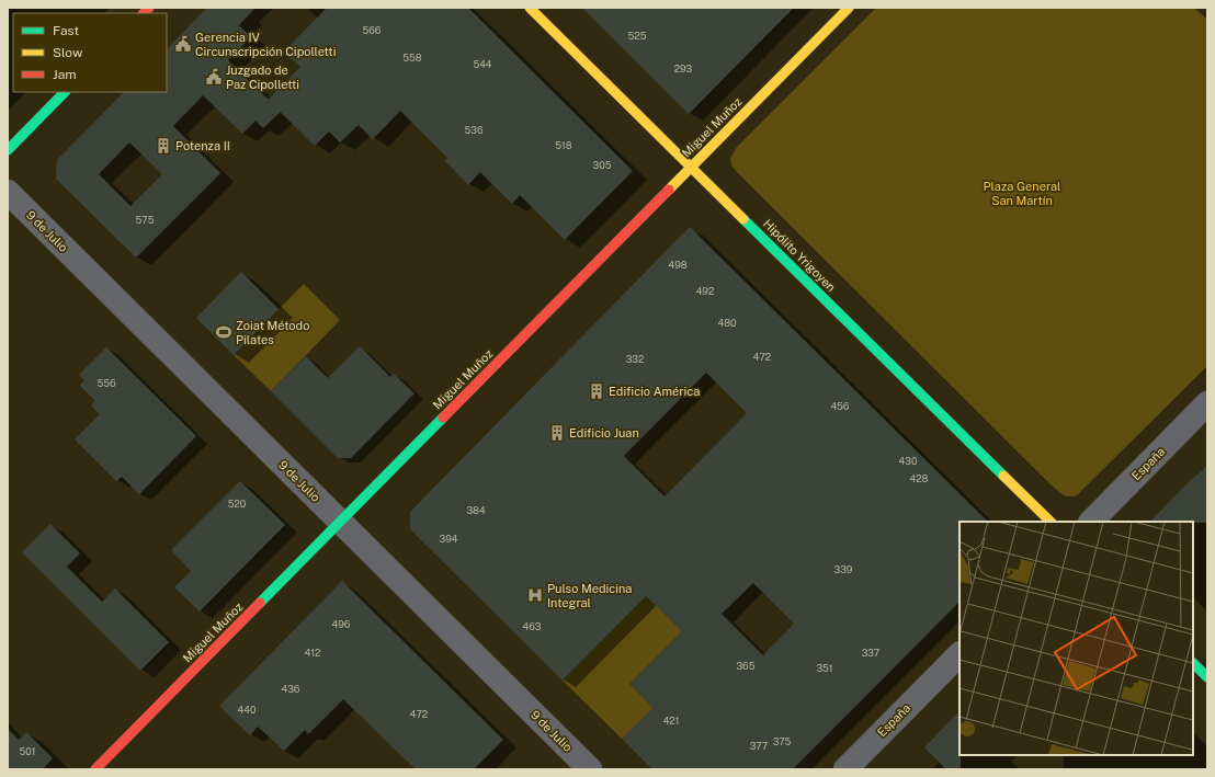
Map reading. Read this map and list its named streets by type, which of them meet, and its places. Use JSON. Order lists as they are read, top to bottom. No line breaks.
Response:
{"streets":{"street":["Miguel Muñoz","9 de Julio","Hipólito Yrigoyen","España"]},"crossings":[["Miguel Muñoz","9 de Julio"],["Miguel Muñoz","Hipólito Yrigoyen"]],"parks":["Plaza General San Martín"],"places":{"public building":["Gerencia IV Circunscripción Cipolletti","Juzgado de Paz Cipolletti"],"building":["Potenza II","Edificio América","Edificio Juan"],"sports":["Zoiat Método Pilates"],"hospital":["Pulso Medicina Integral"]},"house_numbers":["566","525","558","544","293","536","518","305","575","498","492","480","472","332","556","456","430","428","520","384","394","339","496","463","412","337","365","351","436","440","472","421","375","377","501"],"legend":["Fast","Slow","Jam"]}
